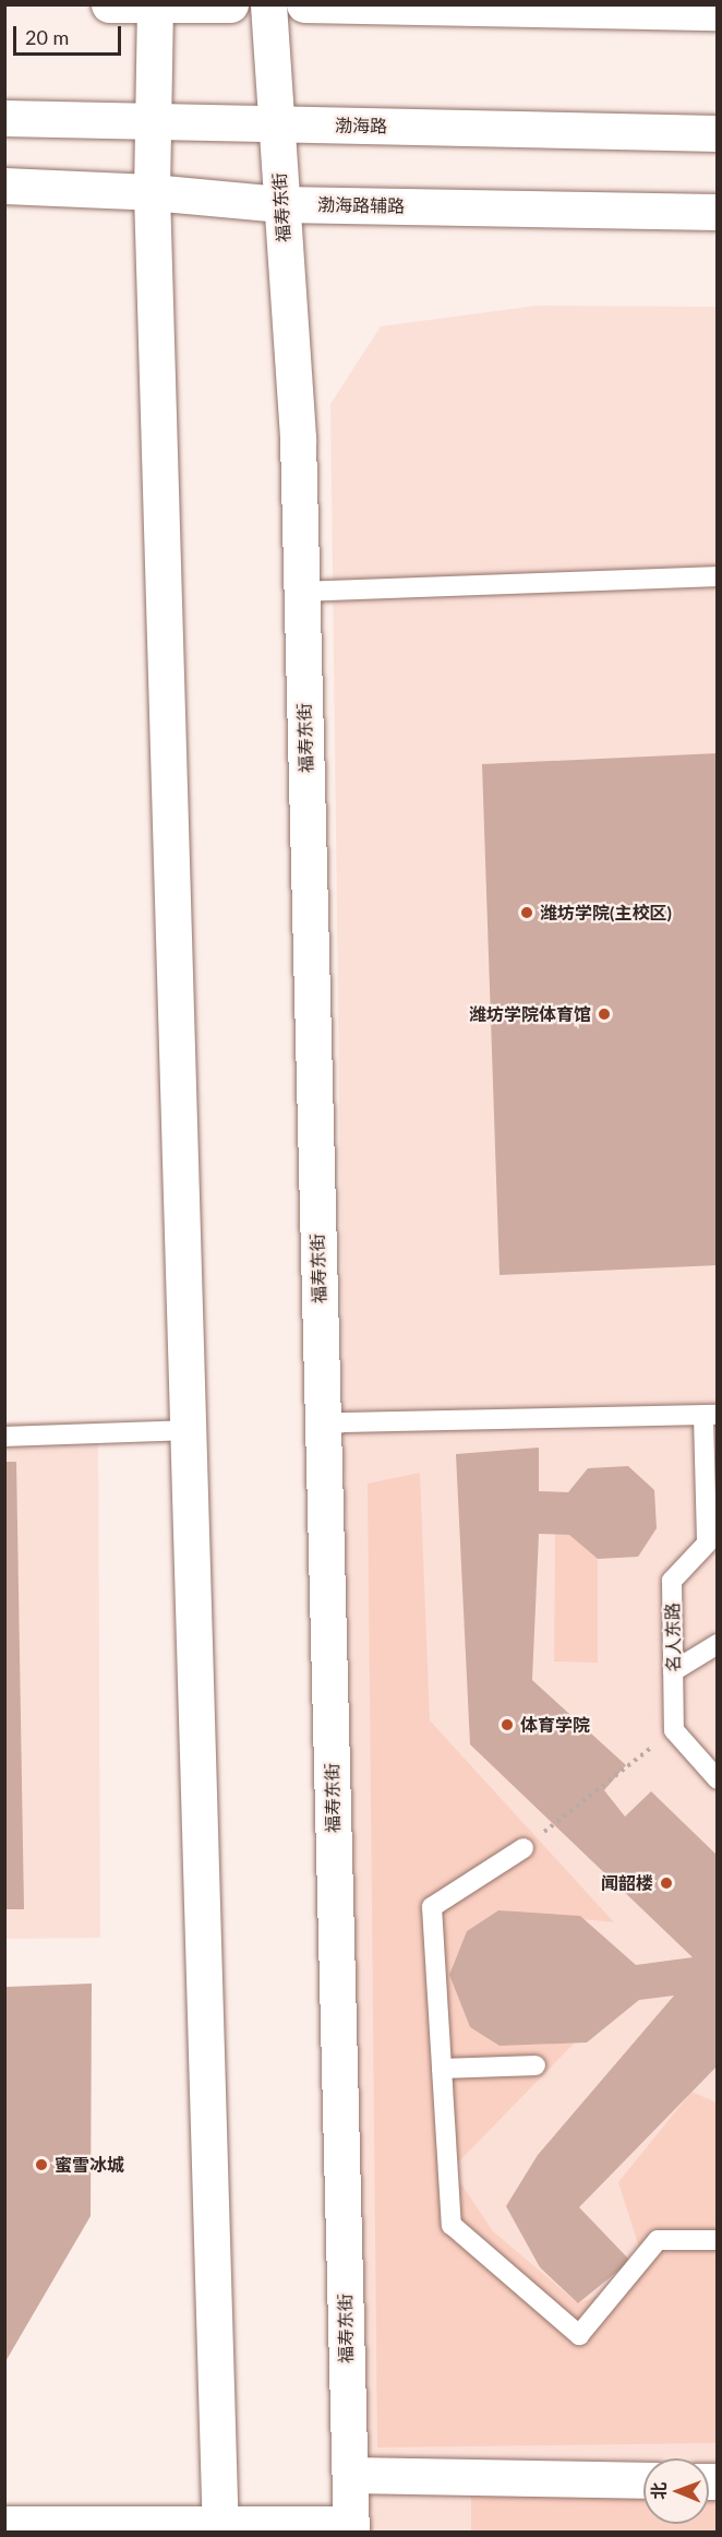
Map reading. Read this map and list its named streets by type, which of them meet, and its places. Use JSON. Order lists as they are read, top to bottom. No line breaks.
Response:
{"streets":{"main road":["渤海路","渤海路辅路","福寿东街"],"lane":["名人东路"]},"crossings":[["渤海路","福寿东街"],["渤海路辅路","福寿东街"]],"places":["潍坊学院(主校区)","潍坊学院体育馆","体育学院","闻韶楼","蜜雪冰城"],"scale_bar":"20 m","north":"left"}
